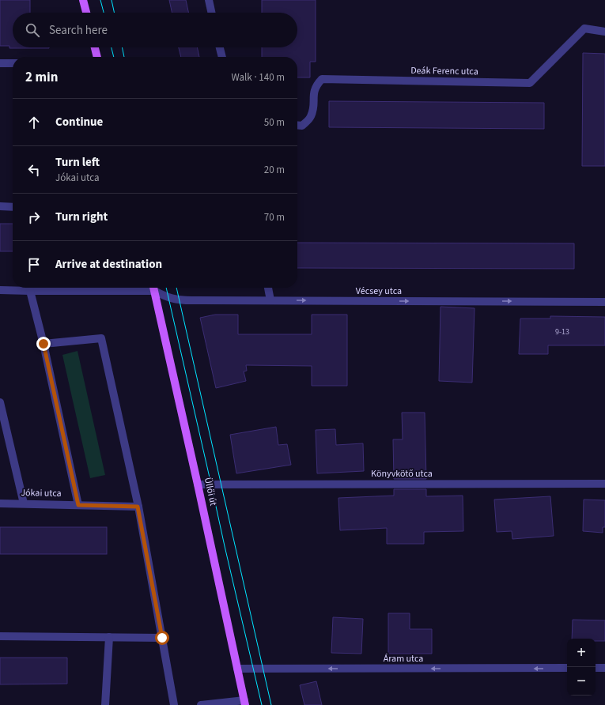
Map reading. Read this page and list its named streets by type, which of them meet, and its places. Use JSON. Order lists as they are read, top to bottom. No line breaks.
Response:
{"streets":{"main road":["Üllői út"],"street":["Deák Ferenc utca","Vécsey utca","Könyvkötő utca","Jókai utca","Áram utca"]},"crossings":[["Könyvkötő utca","Üllői út"],["Üllői út","Áram utca"]],"one_way":["Vécsey utca","Áram utca"],"house_numbers":["9-13"],"page":{"search":"Search here","heading":["2 min","Walk · 140 m"],"list":[["Continue","50 m"],["Turn left","Jókai utca","20 m"],["Turn right","70 m"],"Arrive at destination"],"map_buttons":["+","−"]}}
